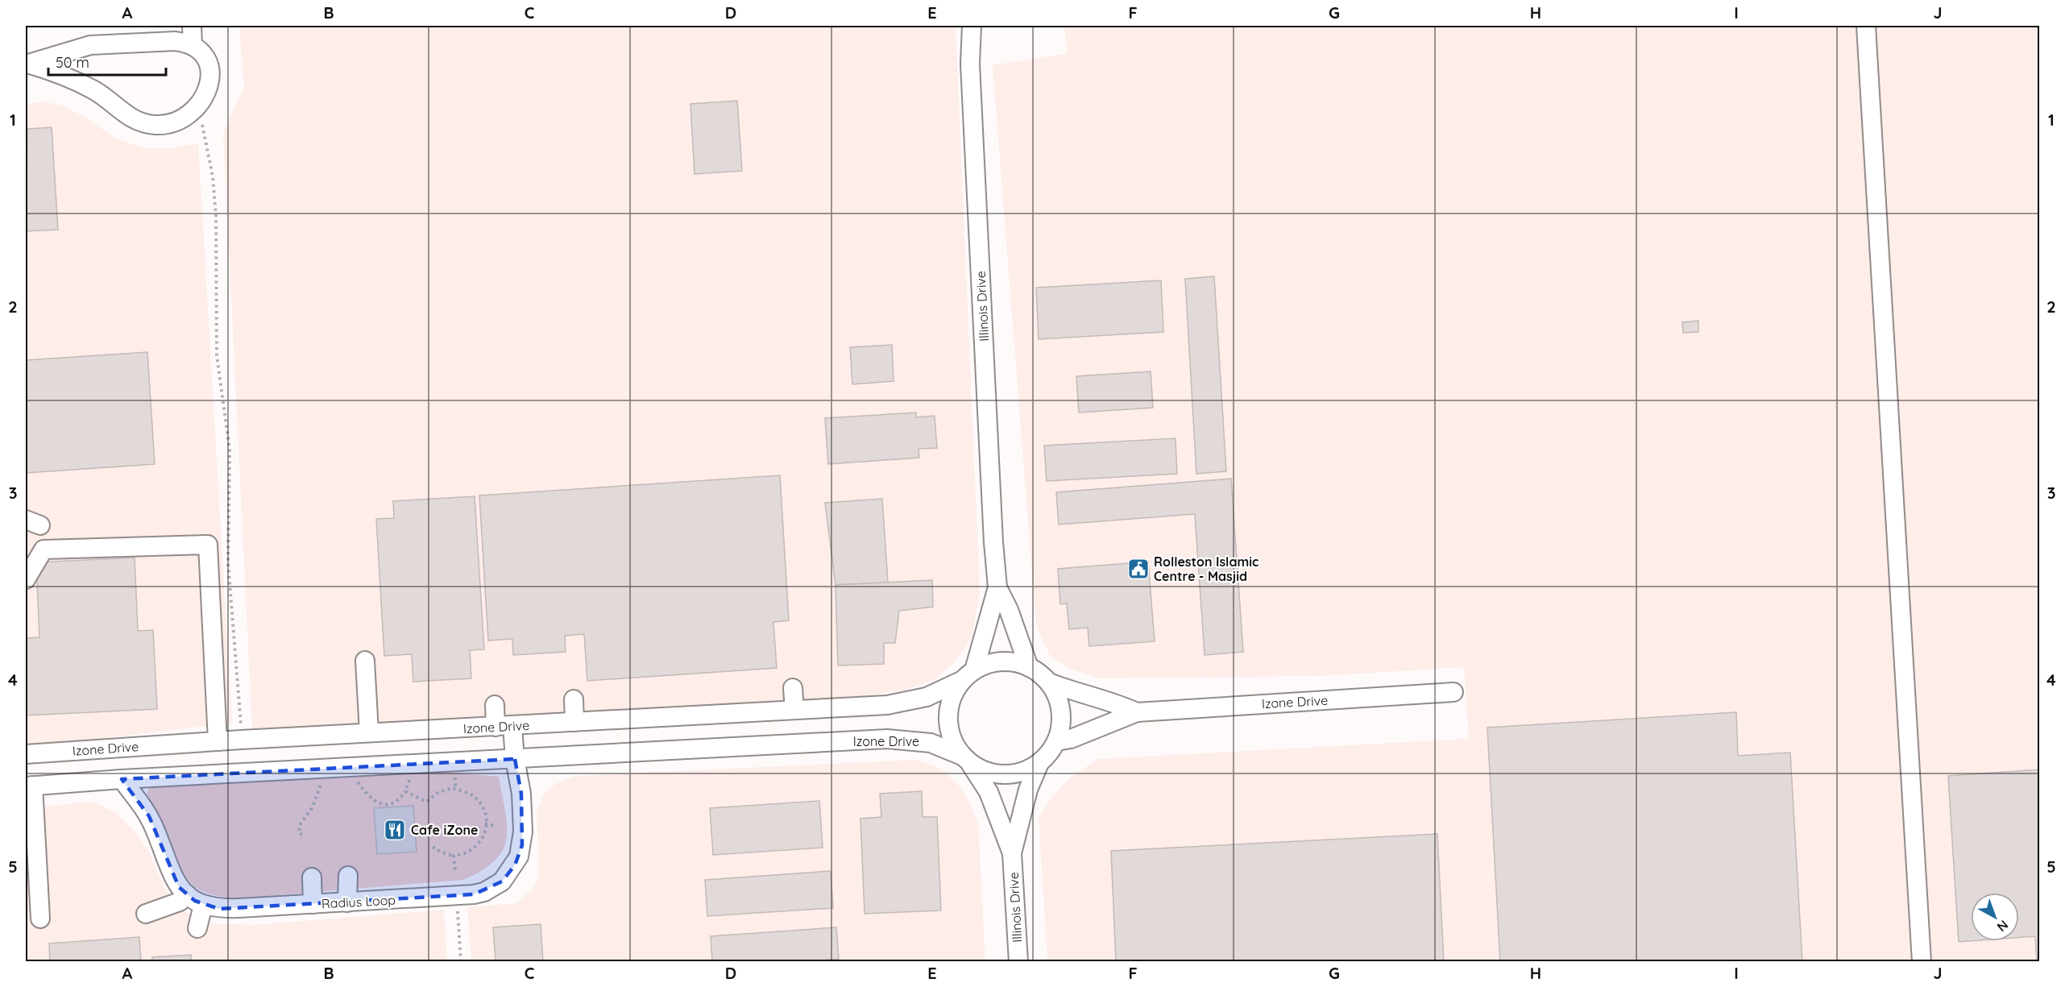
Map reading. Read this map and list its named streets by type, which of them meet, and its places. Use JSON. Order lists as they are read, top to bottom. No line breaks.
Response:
{"streets":{"street":["Illinois Drive","Izone Drive","Radius Loop"]},"crossings":[["Illinois Drive","Izone Drive"],["Izone Drive","Radius Loop"]],"places":{"public building":["Rolleston Islamic Centre - Masjid"],"restaurant":["Cafe iZone"]},"scale_bar":"50 m","north":"bottom right","grid":{"columns":["A","B","C","D","E","F","G","H","I","J"],"rows":["1","2","3","4","5"]}}
